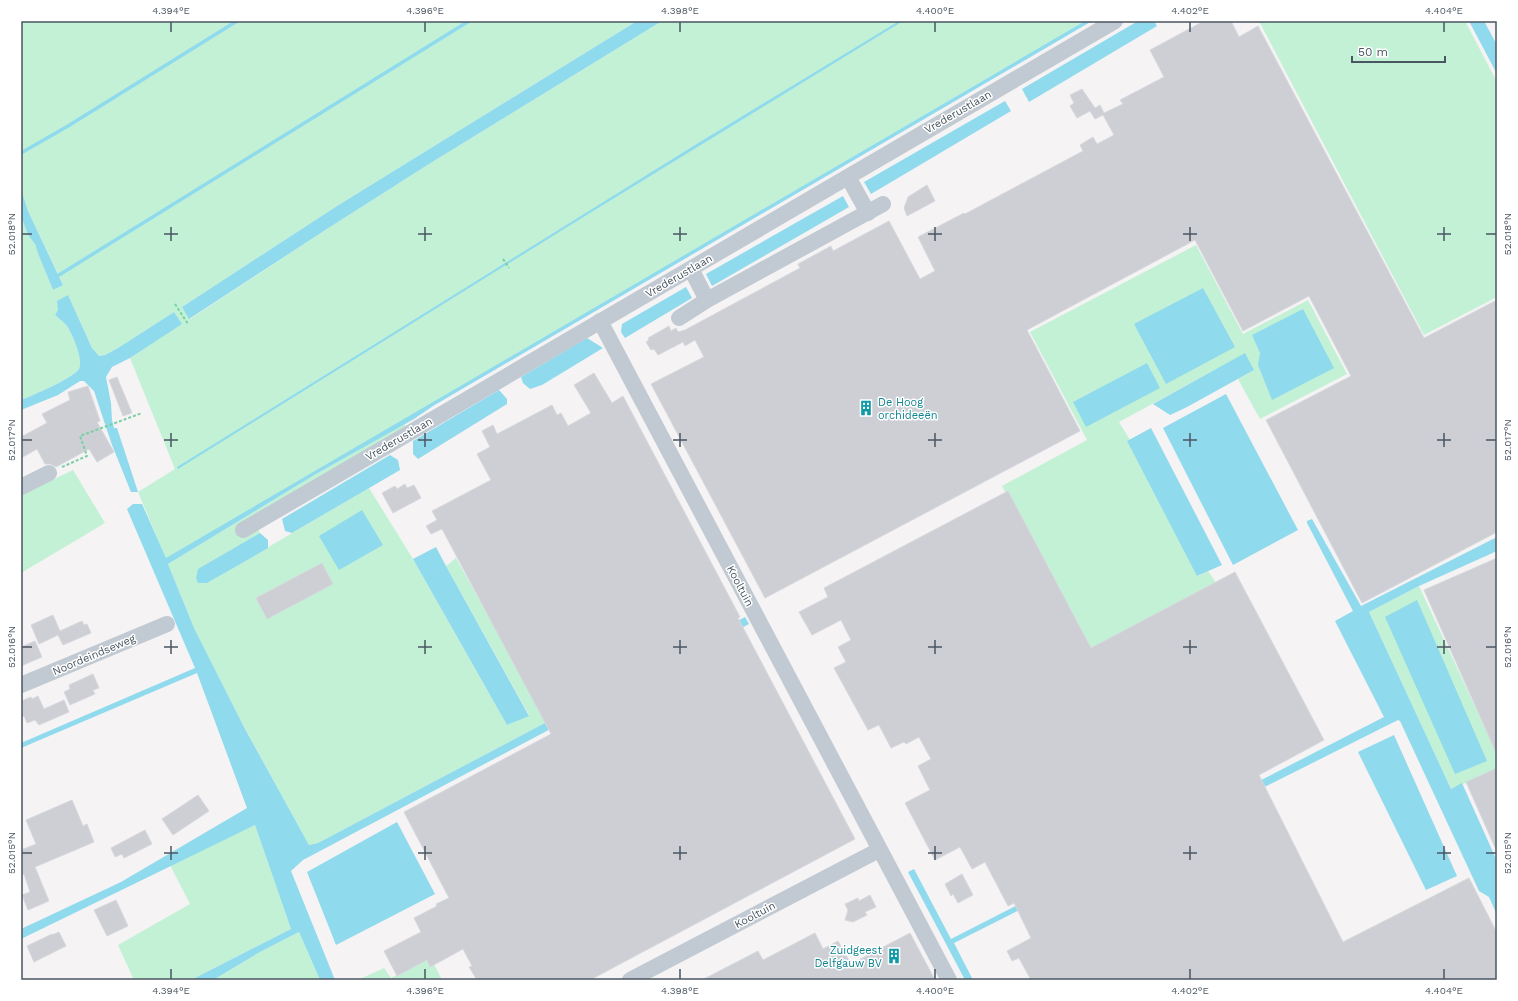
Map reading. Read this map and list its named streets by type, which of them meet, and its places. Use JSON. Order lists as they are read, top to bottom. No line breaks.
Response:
{"streets":{"street":["Vrederustlaan","Kooltuin","Noordeindseweg"]},"crossings":[["Vrederustlaan","Kooltuin"]],"places":{"building":["De Hoog orchideeën","Zuidgeest Delfgauw BV"]},"scale_bar":"50 m","coordinates":["4.394°E","4.396°E","4.398°E","4.400°E","4.402°E","4.404°E","52.018°N","52.017°N","52.016°N","52.015°N"]}
